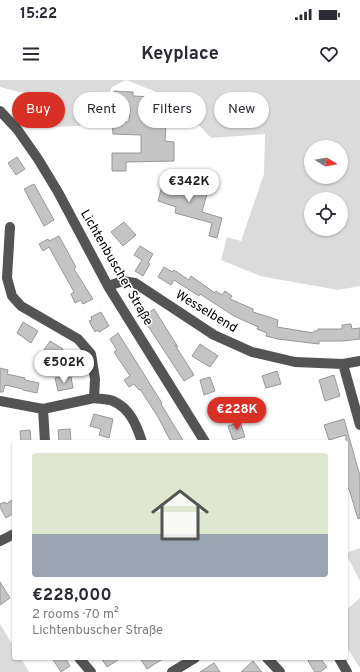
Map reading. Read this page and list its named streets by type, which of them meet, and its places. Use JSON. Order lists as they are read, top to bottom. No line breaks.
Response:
{"streets":{"street":["Lichtenbuscher Straße","Wesselbend"]},"crossings":[["Lichtenbuscher Straße","Wesselbend"]],"north":"right","page":{"status":"15:22","header":"Keyplace","chip":["Buy","Rent","Filters","New"],"price":["€342K","€502K","€228K"],"list":[{"name":"€228,000","note":"2 rooms · 70 m² · Lichtenbuscher Straße"}]}}
